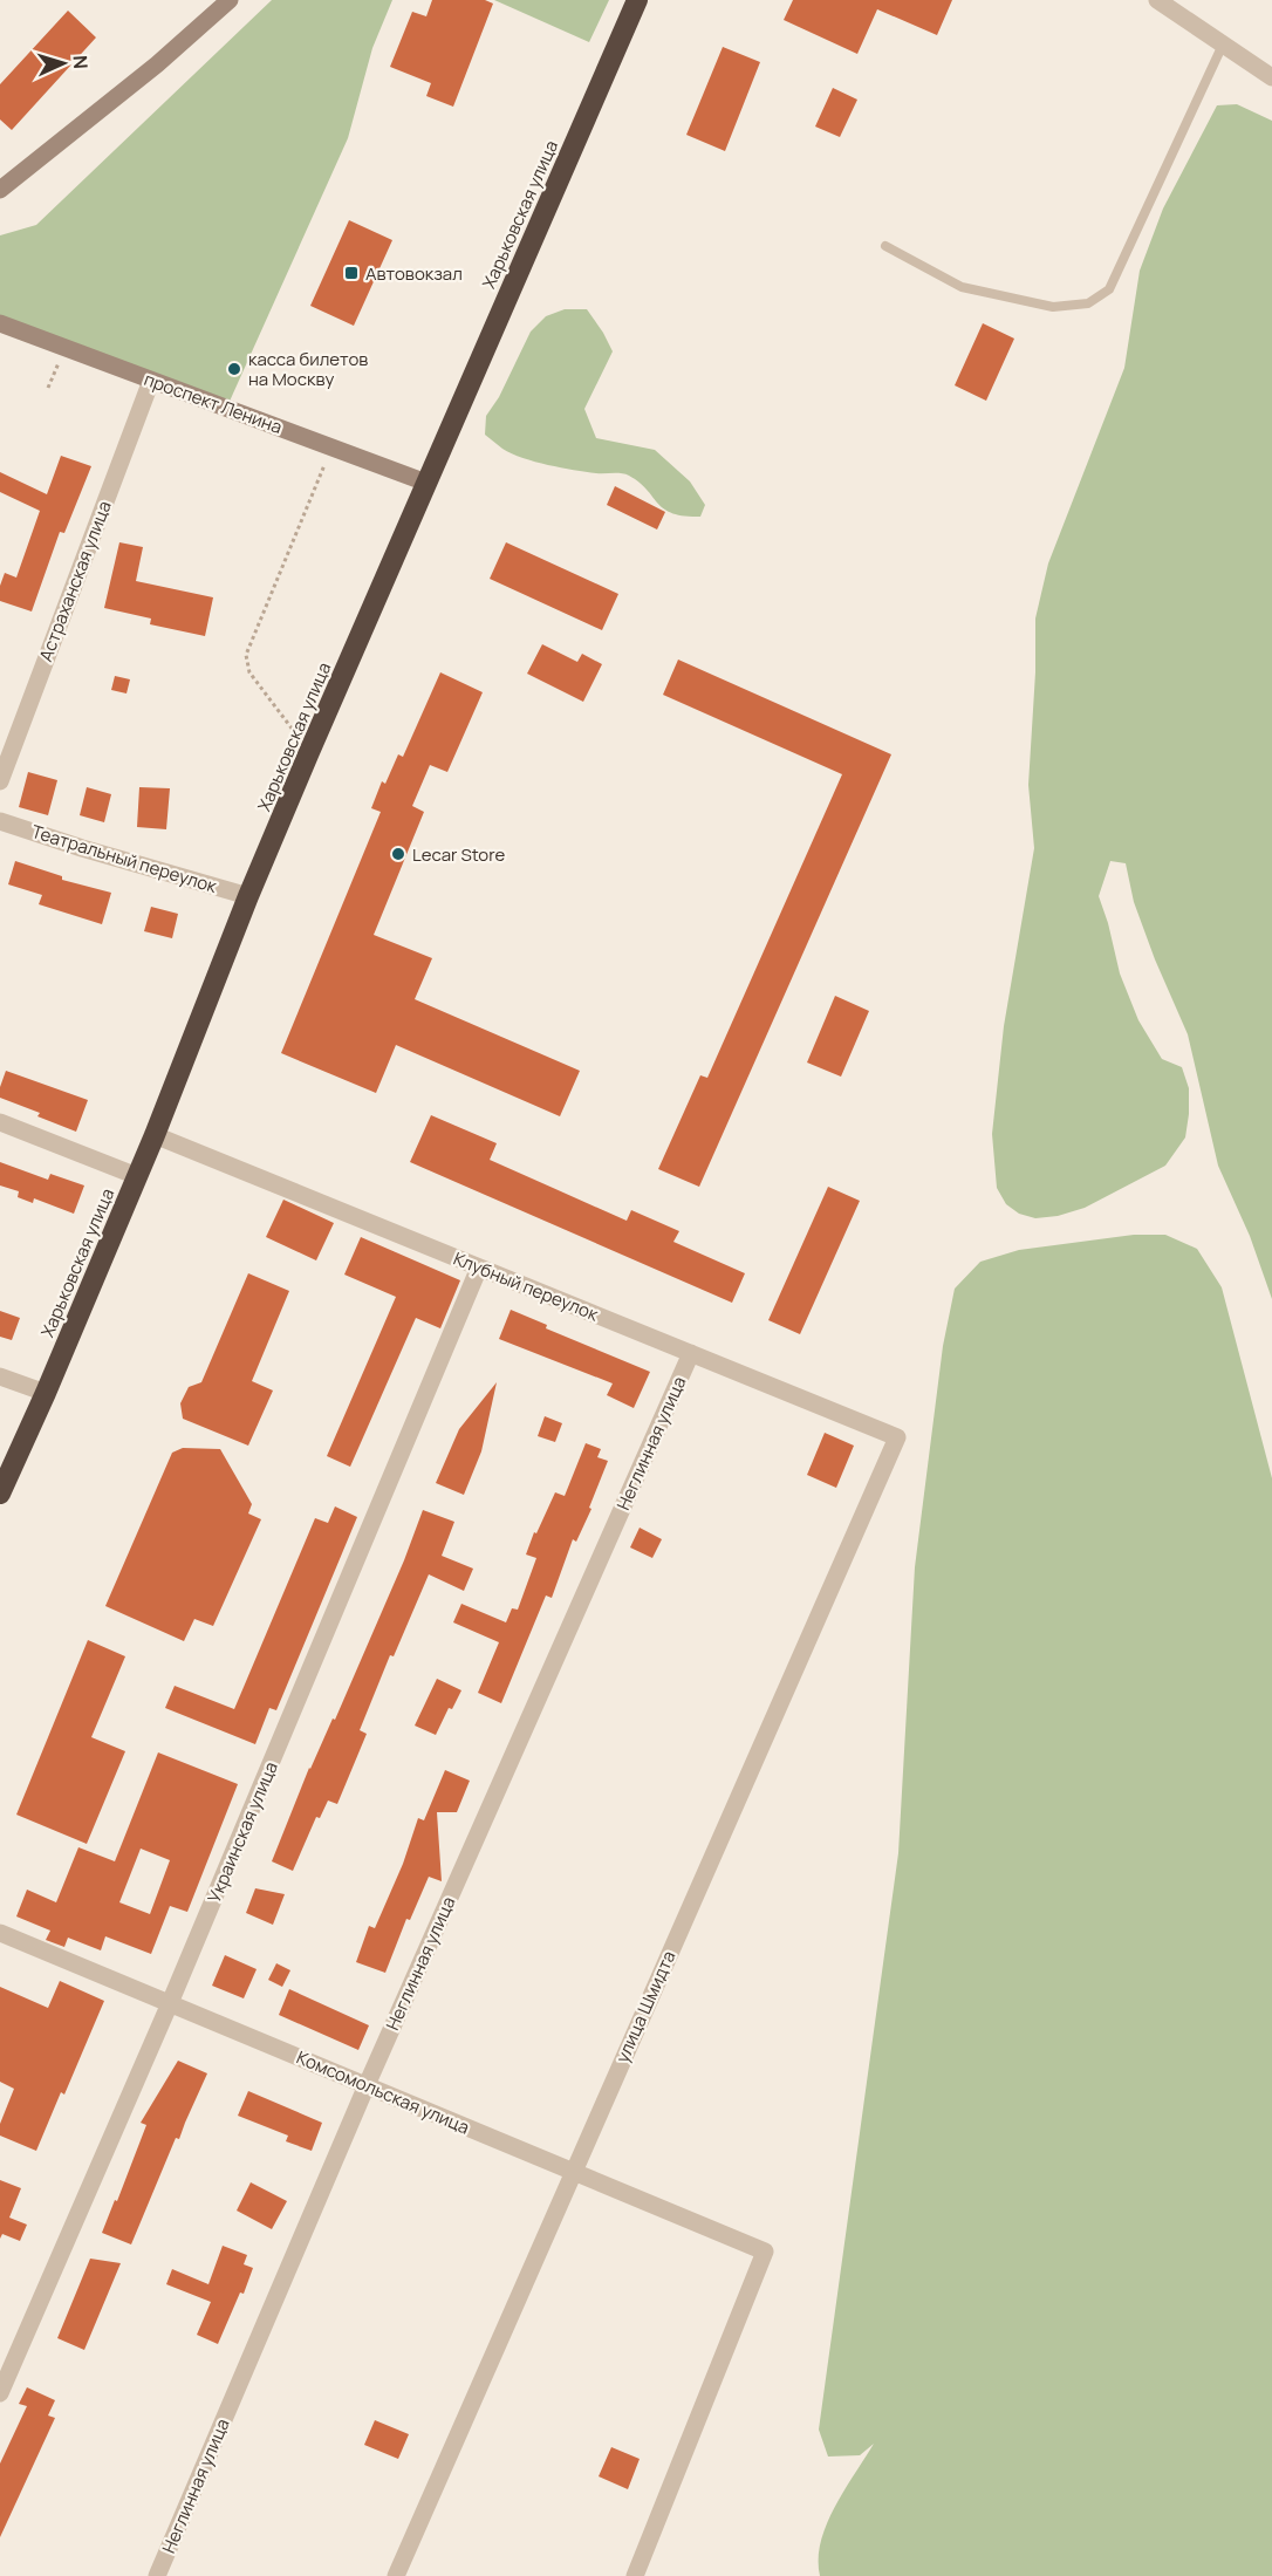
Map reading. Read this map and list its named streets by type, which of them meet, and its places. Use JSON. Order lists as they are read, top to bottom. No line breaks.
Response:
{"streets":{"highway":["Харьковская улица"],"main road":["проспект Ленина"],"street":["Астраханская улица","Театральный переулок","Клубный переулок","Неглинная улица","Украинская улица","улица Шмидта","Комсомольская улица"]},"crossings":[["Харьковская улица","проспект Ленина"],["Харьковская улица","Театральный переулок"],["Харьковская улица","Клубный переулок"],["проспект Ленина","Астраханская улица"],["Клубный переулок","Неглинная улица"],["Клубный переулок","Украинская улица"],["Клубный переулок","улица Шмидта"],["Неглинная улица","Комсомольская улица"],["Украинская улица","Комсомольская улица"],["улица Шмидта","Комсомольская улица"]],"places":{"transit":["Автовокзал"],"other":["касса билетов на Москву","Lecar Store"]},"north":"right"}
